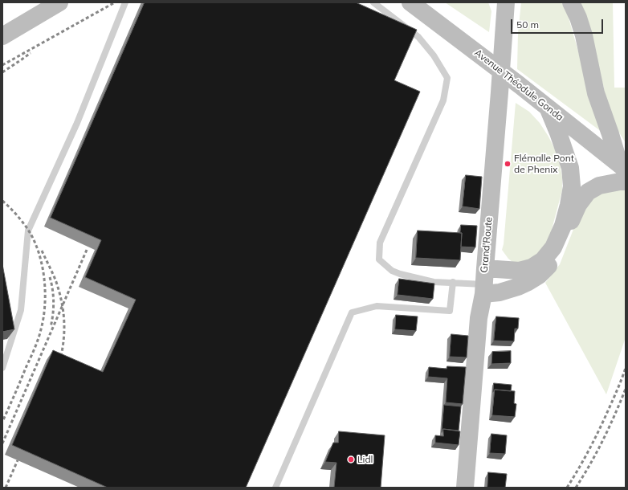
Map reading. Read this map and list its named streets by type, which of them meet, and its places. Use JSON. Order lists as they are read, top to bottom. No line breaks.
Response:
{"streets":{"main road":["Avenue Théodule Gonda","Grand'Route"]},"places":["Flémalle Pont de Phenix","Lidl"],"scale_bar":"50 m"}
